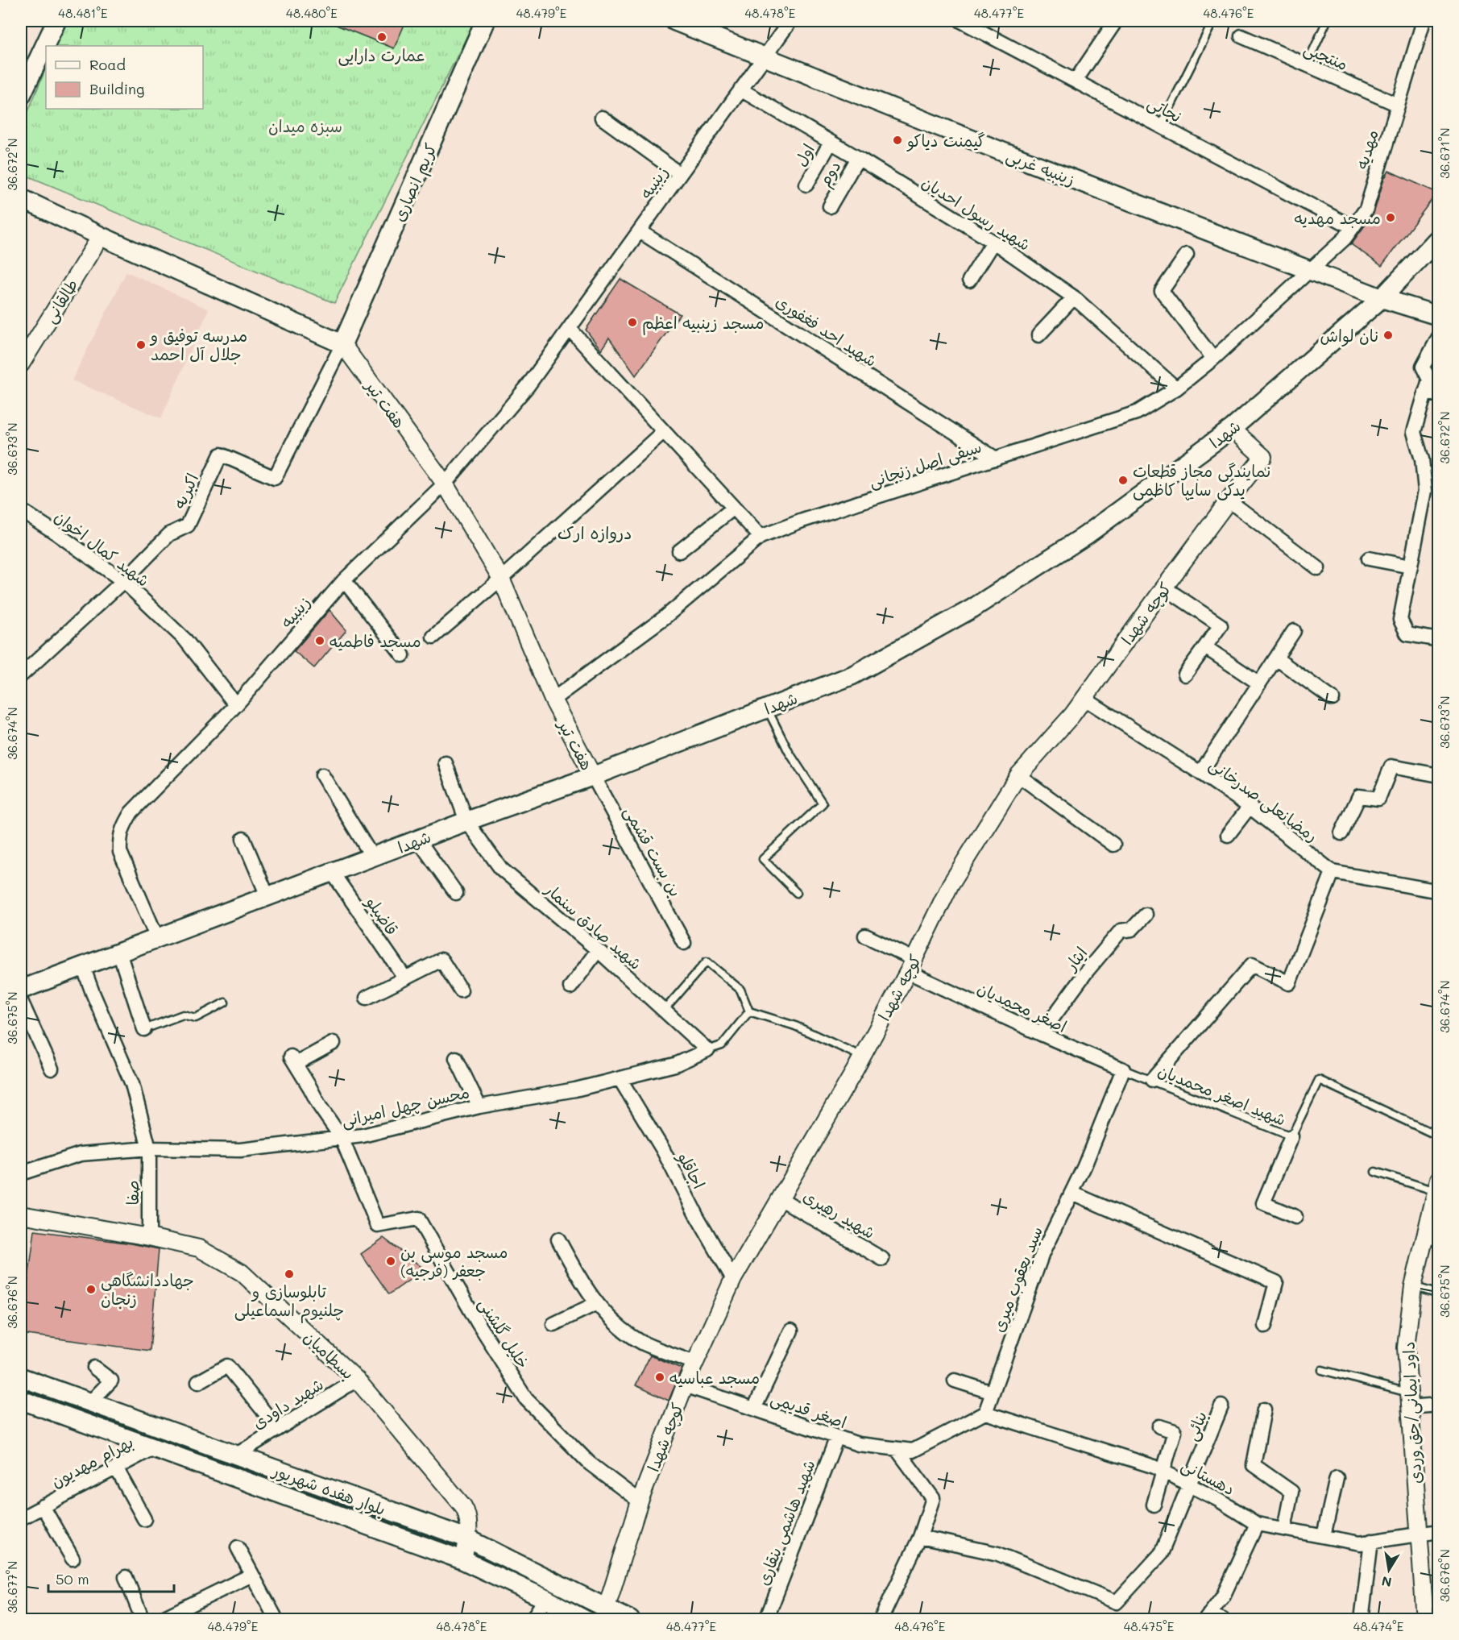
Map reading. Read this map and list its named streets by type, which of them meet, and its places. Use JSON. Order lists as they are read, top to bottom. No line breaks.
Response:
{"streets":{"main road":["زینبیه غربی","کریم انصاری","هفت تیر","شهدا","بلوار هفده شهریور"],"street":["منتجبی","نجاتی","مهدیه","اول","دوم","زینبیه","شهید رسول احدیان","طالقانی","شهید احد فغفوری","سیفی اصل زنجانی","اکبریه","شهید کمال اخوان","کوچه شهدا","رمضانعلی صدرخانی","بن بست قشمی","قاضیلو","شهید صادق سنمار","ایثار","اصغر محمدیان","محسن چهل امیرانی","اجاقلو","صفا","شهید رهبری","سید یعقوب میری","خلیل گلشنی","بسطامیان","شهید داودی","اصغر قدیمی","داود ایمانی/حق وردی","بنائی","بهرام مهدیون","دهستانی","شهید هاشمی بنقاری"],"lane":["شهید اصغر محمدیان"]},"crossings":[["منتجبی","مهدیه"],["نجاتی","مهدیه"],["مهدیه","زینبیه غربی"],["مهدیه","سیفی اصل زنجانی"],["اول","شهید رسول احدیان"],["زینبیه غربی","زینبیه"],["زینبیه غربی","شهدا"],["زینبیه غربی","سیفی اصل زنجانی"],["دوم","شهید رسول احدیان"],["کریم انصاری","هفت تیر"],["کریم انصاری","اکبریه"],["زینبیه","شهید رسول احدیان"],["زینبیه","شهید احد فغفوری"],["زینبیه","هفت تیر"],["زینبیه","شهدا"],["زینبیه","شهید کمال اخوان"],["شهید رسول احدیان","سیفی اصل زنجانی"],["طالقانی","هفت تیر"],["شهید احد فغفوری","سیفی اصل زنجانی"],["هفت تیر","شهدا"],["هفت تیر","سیفی اصل زنجانی"],["هفت تیر","اکبریه"],["هفت تیر","بن بست قشمی"],["شهدا","کوچه شهدا"],["شهدا","بن بست قشمی"],["شهدا","قاضیلو"],["شهدا","شهید صادق سنمار"],["شهدا","صفا"],["اکبریه","شهید کمال اخوان"],["کوچه شهدا","رمضانعلی صدرخانی"],["کوچه شهدا","اصغر محمدیان"],["کوچه شهدا","اجاقلو"],["کوچه شهدا","شهید رهبری"],["کوچه شهدا","خلیل گلشنی"],["کوچه شهدا","اصغر قدیمی"],["کوچه شهدا","بلوار هفده شهریور"],["شهید صادق سنمار","محسن چهل امیرانی"],["ایثار","اصغر محمدیان"],["اصغر محمدیان","شهید اصغر محمدیان"],["اصغر محمدیان","سید یعقوب میری"],["شهید اصغر محمدیان","سید یعقوب میری"],["محسن چهل امیرانی","اجاقلو"],["محسن چهل امیرانی","صفا"],["محسن چهل امیرانی","خلیل گلشنی"],["صفا","بسطامیان"],["سید یعقوب میری","دهستانی"],["بسطامیان","شهید داودی"],["بسطامیان","بلوار هفده شهریور"],["شهید داودی","بلوار هفده شهریور"],["اصغر قدیمی","شهید هاشمی بنقاری"],["داود ایمانی/حق وردی","دهستانی"],["بنائی","دهستانی"],["بهرام مهدیون","بلوار هفده شهریور"]],"districts":["دروازه ارک"],"parks":["سبزه میدان"],"places":["عمارت دارایی","گیمنت دیاکو","مسجد مهدیه","مسجد زینبیه اعظم","نان لواش","مدرسه توفیق و جلال آل احمد","نمایندگی مجاز قطعات یدکی سایپا کاظمی","مسجد فاطمیه","مسجد موسی بن جعفر (فرجیه)","تابلوسازی و چلنیوم اسماعیلی","جهاددانشگاهی زنجان","مسجد عباسیه"],"legend":["Road","Building"],"scale_bar":"50 m","north":"bottom","coordinates":["48.481°E","48.480°E","48.479°E","48.478°E","48.477°E","48.476°E","36.671°N","36.672°N","36.673°N","36.674°N","36.675°N","36.676°N","36.677°N","48.475°E","48.474°E"]}
